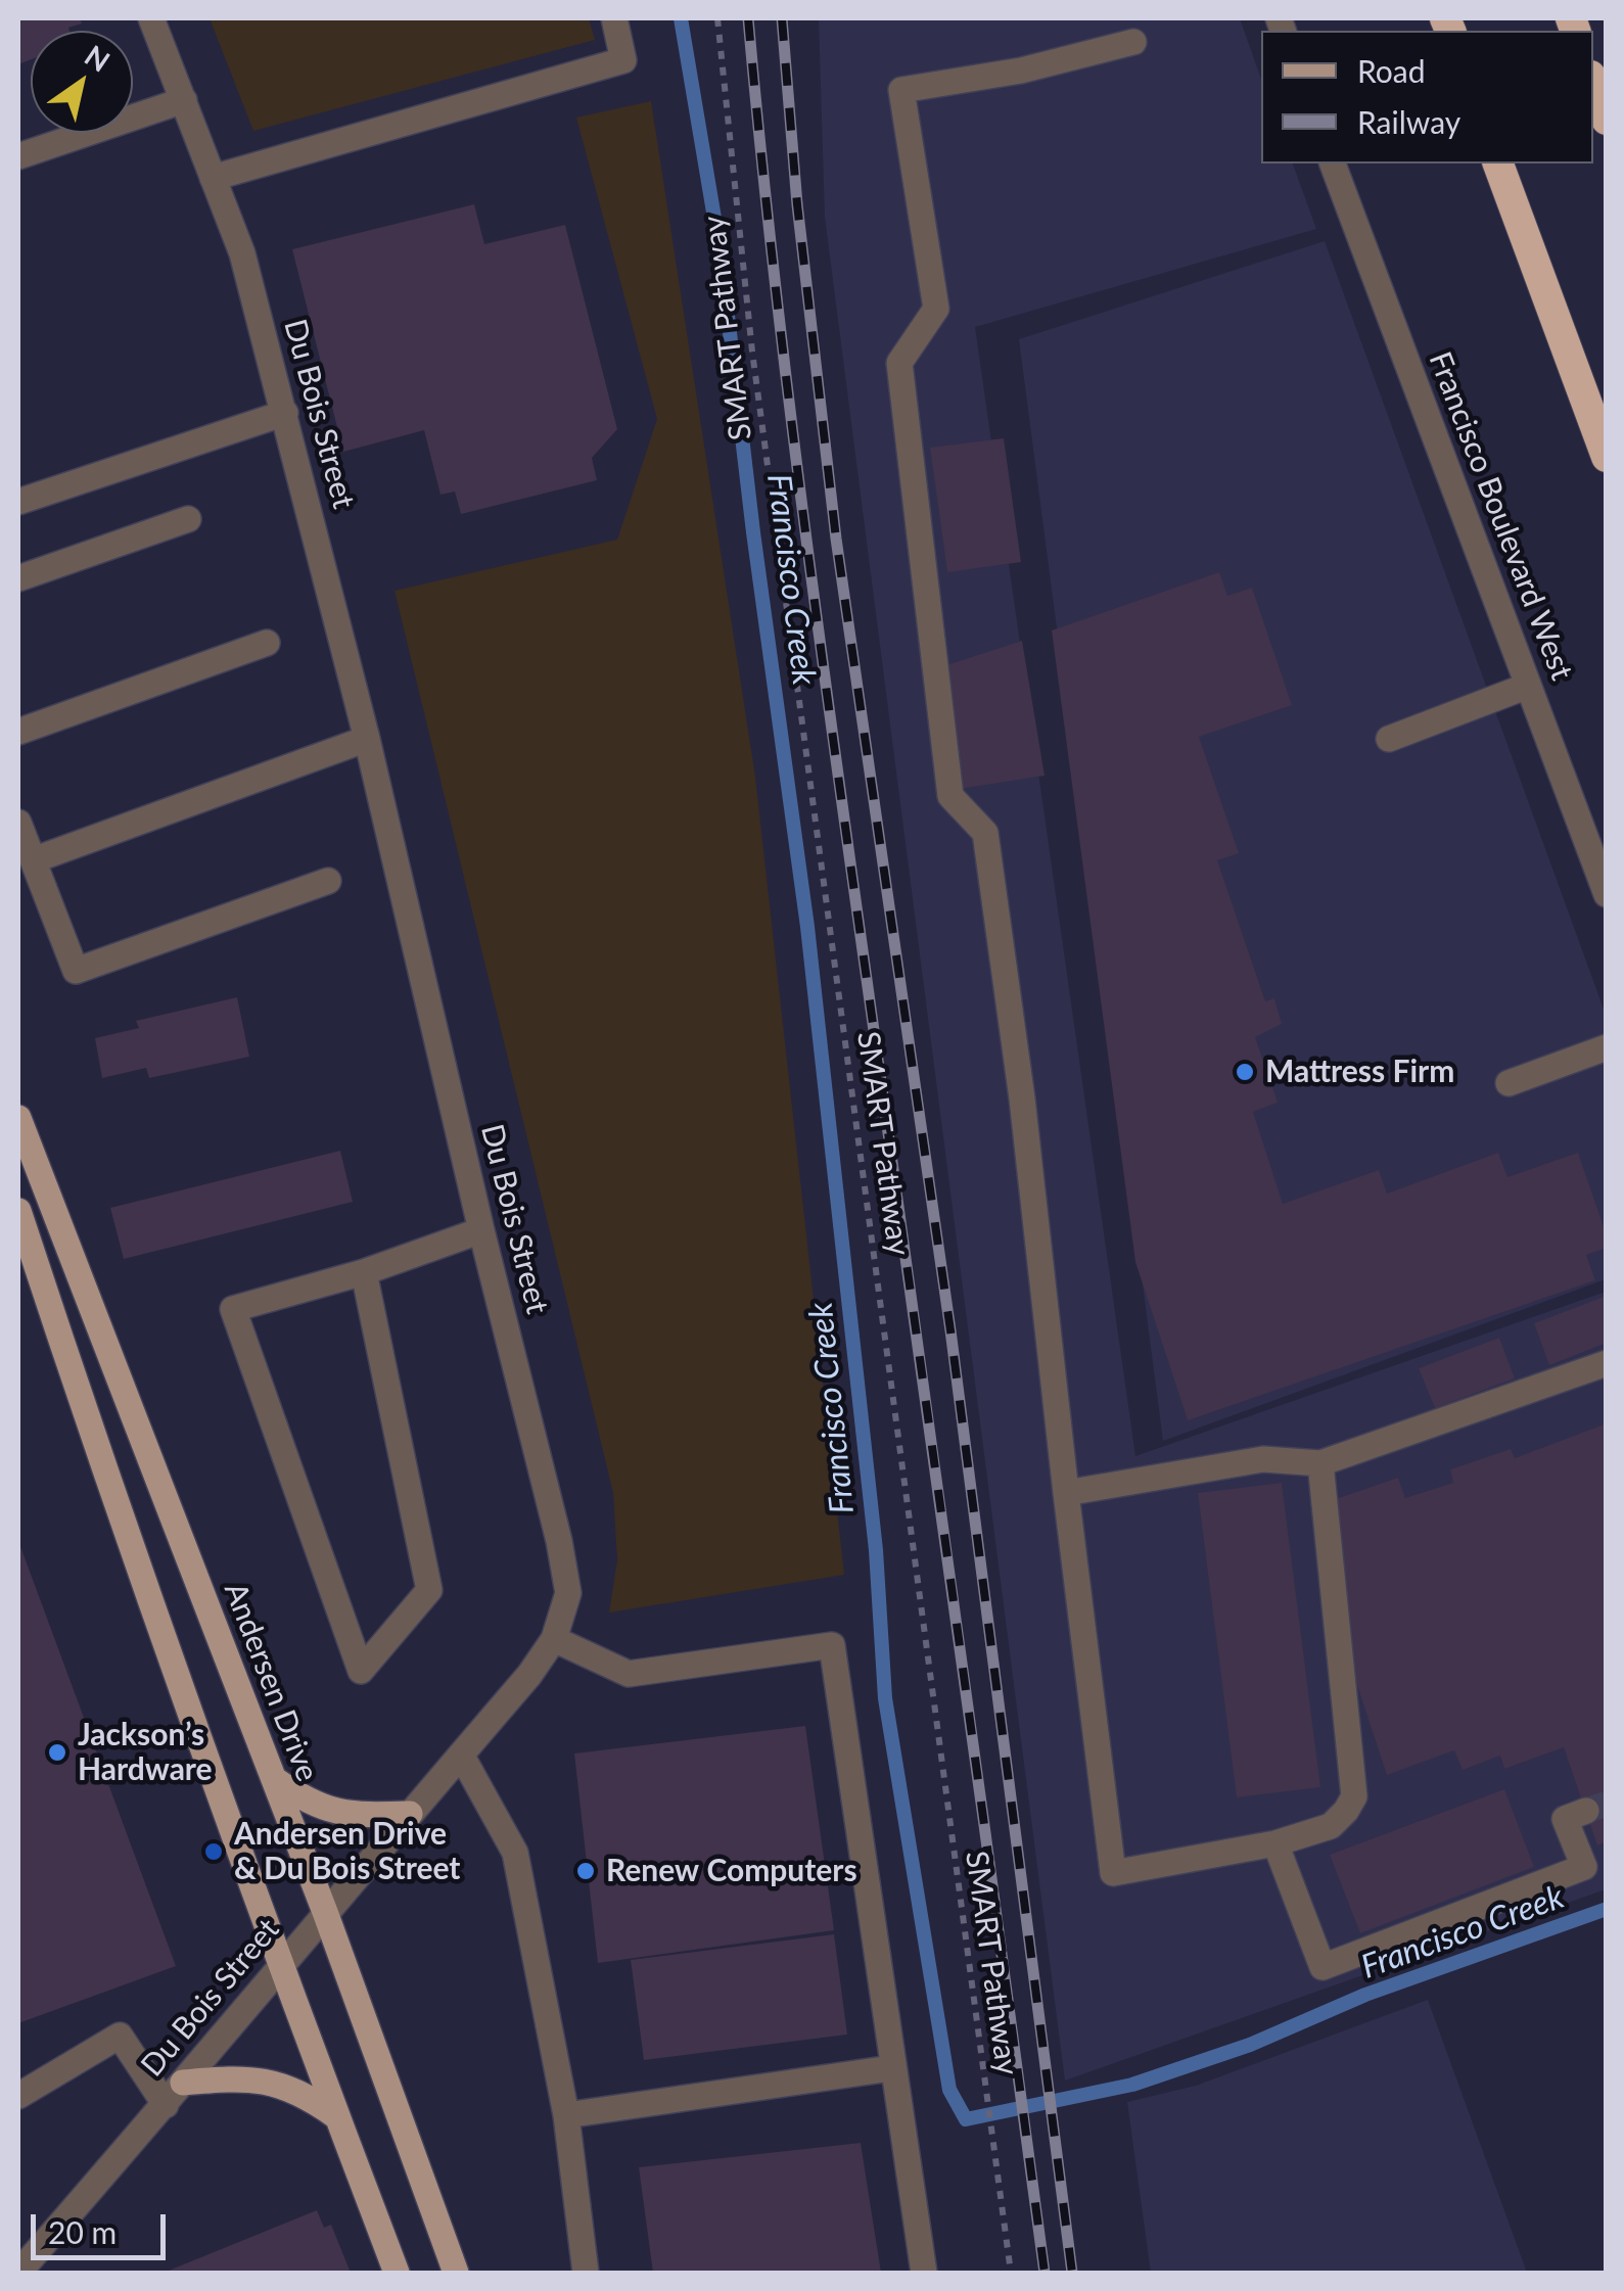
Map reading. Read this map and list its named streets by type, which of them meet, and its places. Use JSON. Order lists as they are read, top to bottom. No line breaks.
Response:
{"streets":{"main road":["Andersen Drive"],"street":["Du Bois Street","Francisco Boulevard West"],"path":["SMART Pathway"]},"crossings":[["Du Bois Street","Andersen Drive"]],"water":["Francisco Creek"],"places":["Mattress Firm","Jackson’s Hardware","Andersen Drive & Du Bois Street","Renew Computers"],"legend":["Road","Railway"],"scale_bar":"20 m","north":"top right"}
